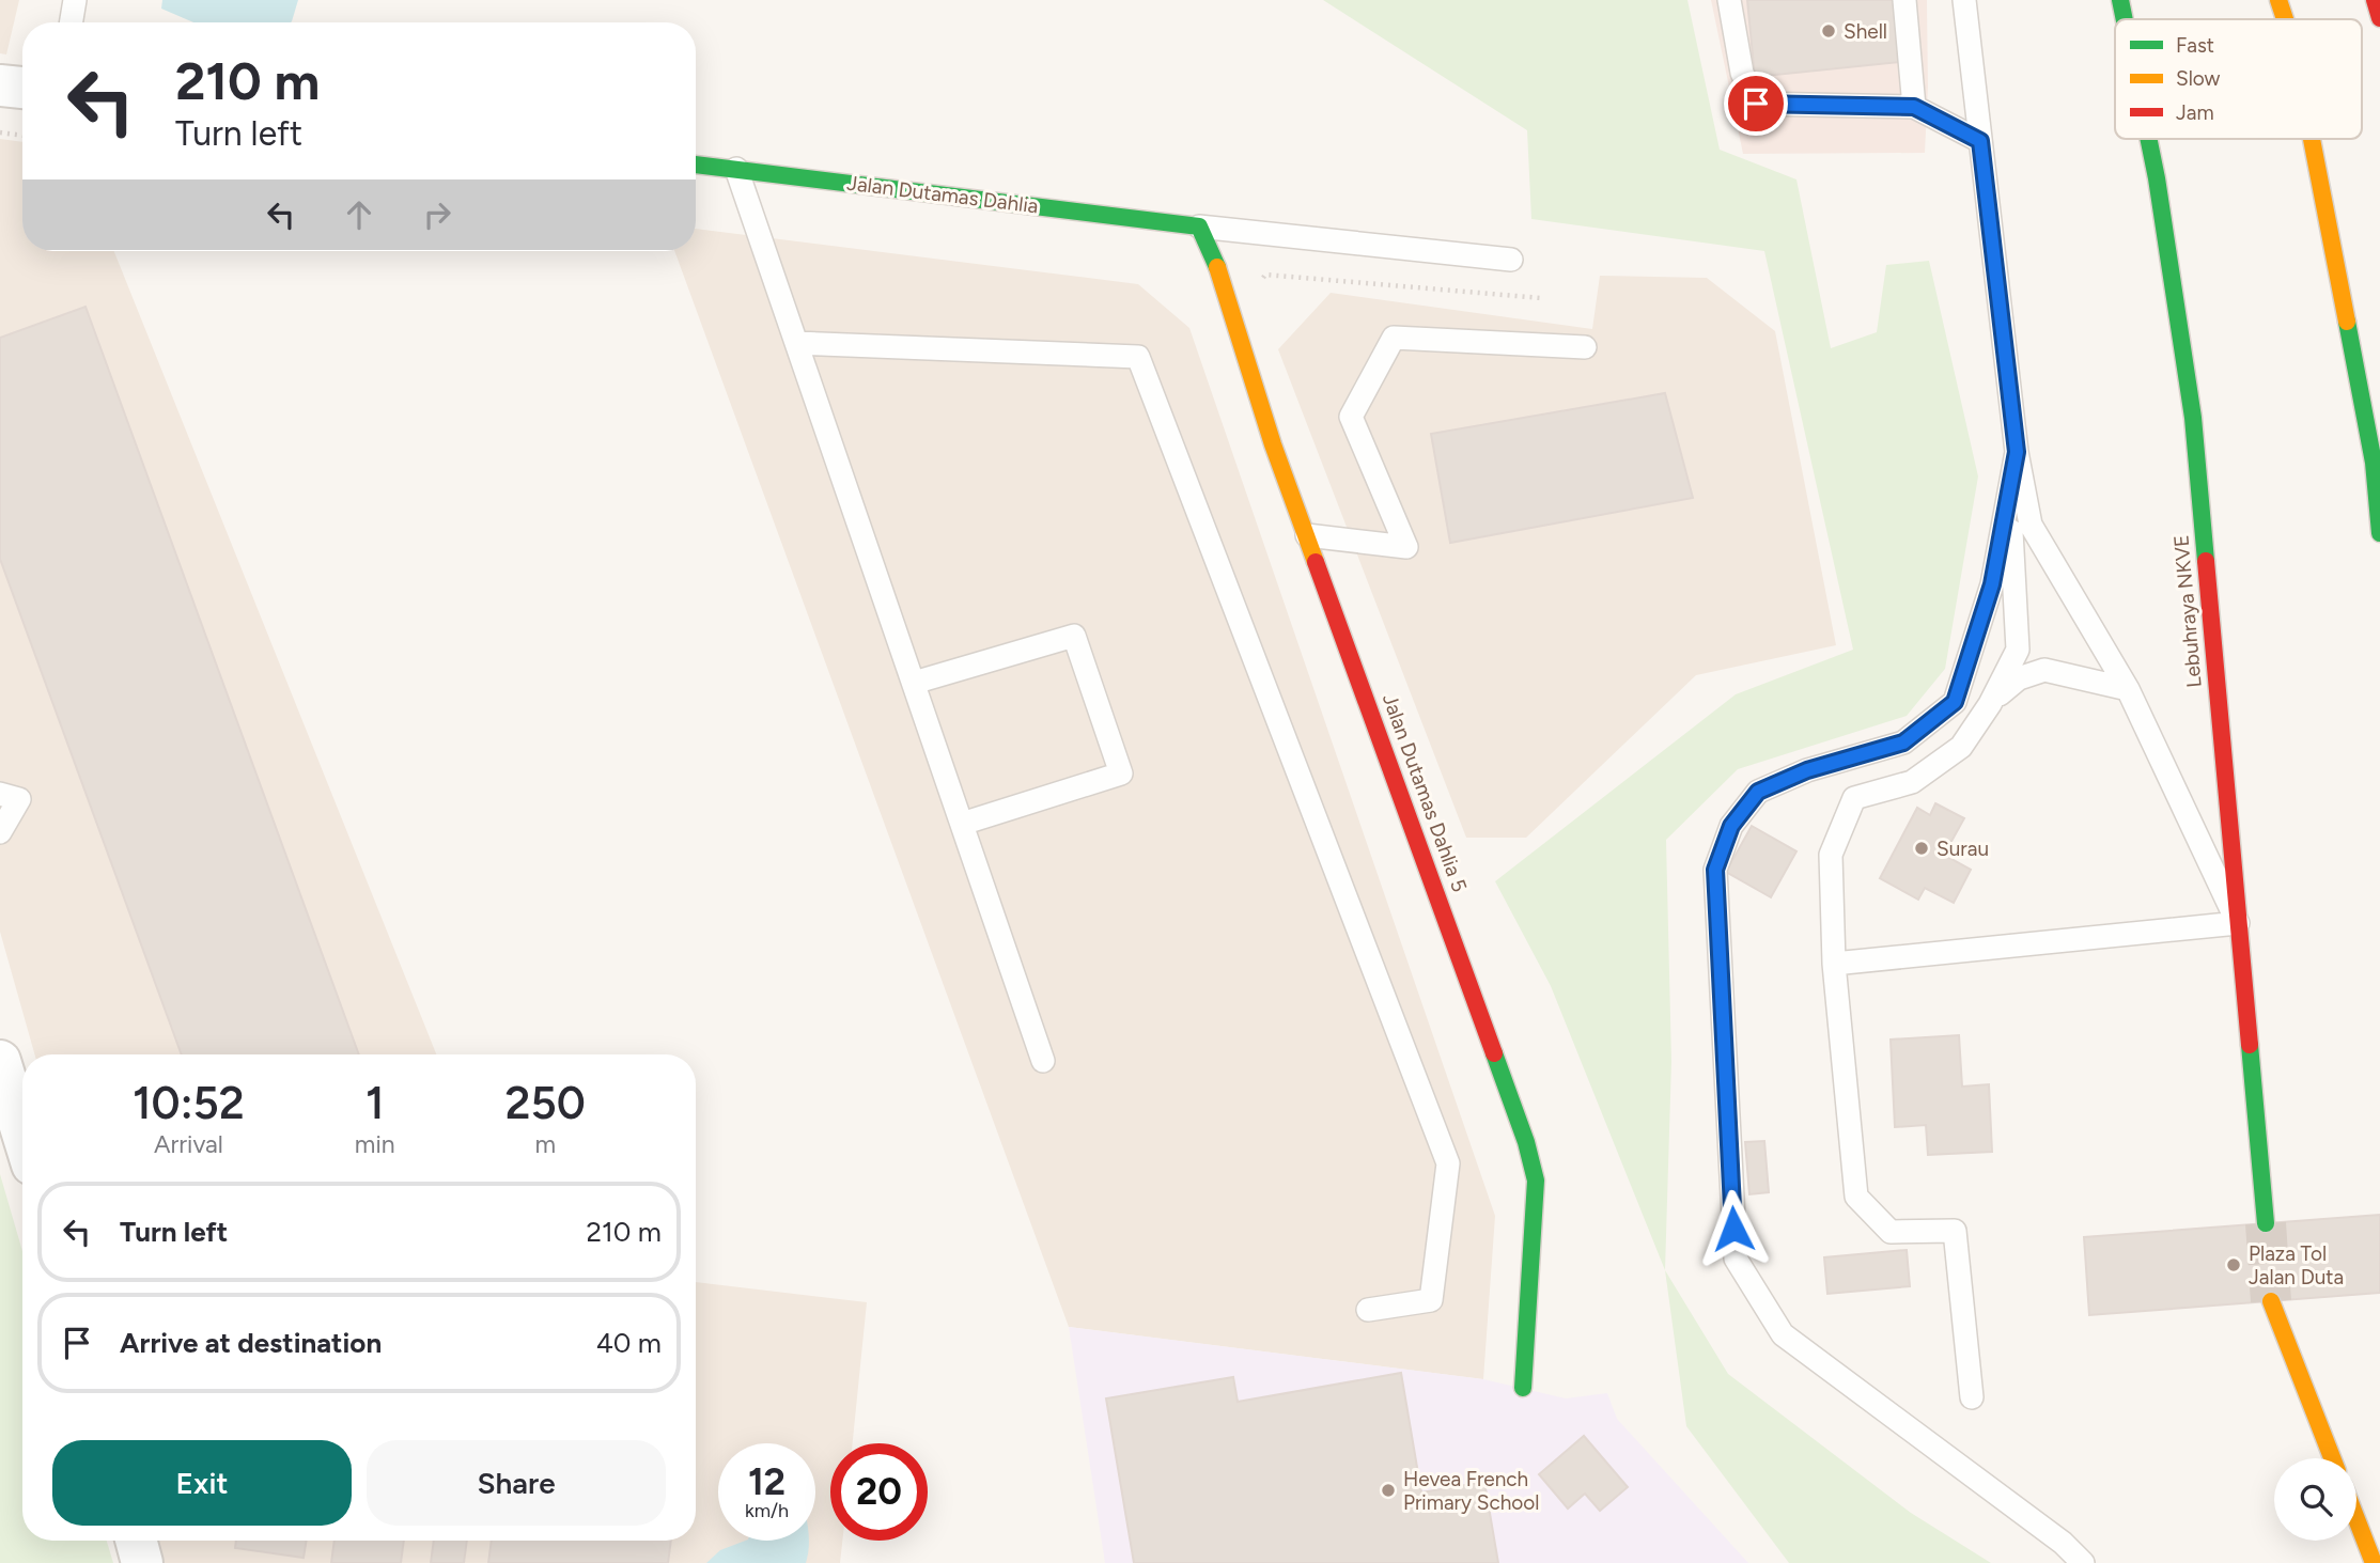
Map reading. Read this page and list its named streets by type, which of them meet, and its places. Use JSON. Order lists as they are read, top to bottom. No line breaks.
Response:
{"streets":{"main road":["Jalan Dutamas Dahlia","Lebuhraya NKVE","Jalan Dutamas Dahlia 5"]},"crossings":[["Jalan Dutamas Dahlia","Jalan Dutamas Dahlia 5"]],"places":["Shell","Surau","Plaza Tol Jalan Duta","Hevea French Primary School"],"legend":["Fast","Slow","Jam"],"page":{"turn":["210 m","Turn left"],"eta":["10:52","Arrival","1","min","250","m"],"list":[{"name":"Turn left","value":"210 m"},{"name":"Arrive at destination","value":"40 m"}],"buttons":["Exit","Share"],"speed":"12 km/h","limit":"20"}}
